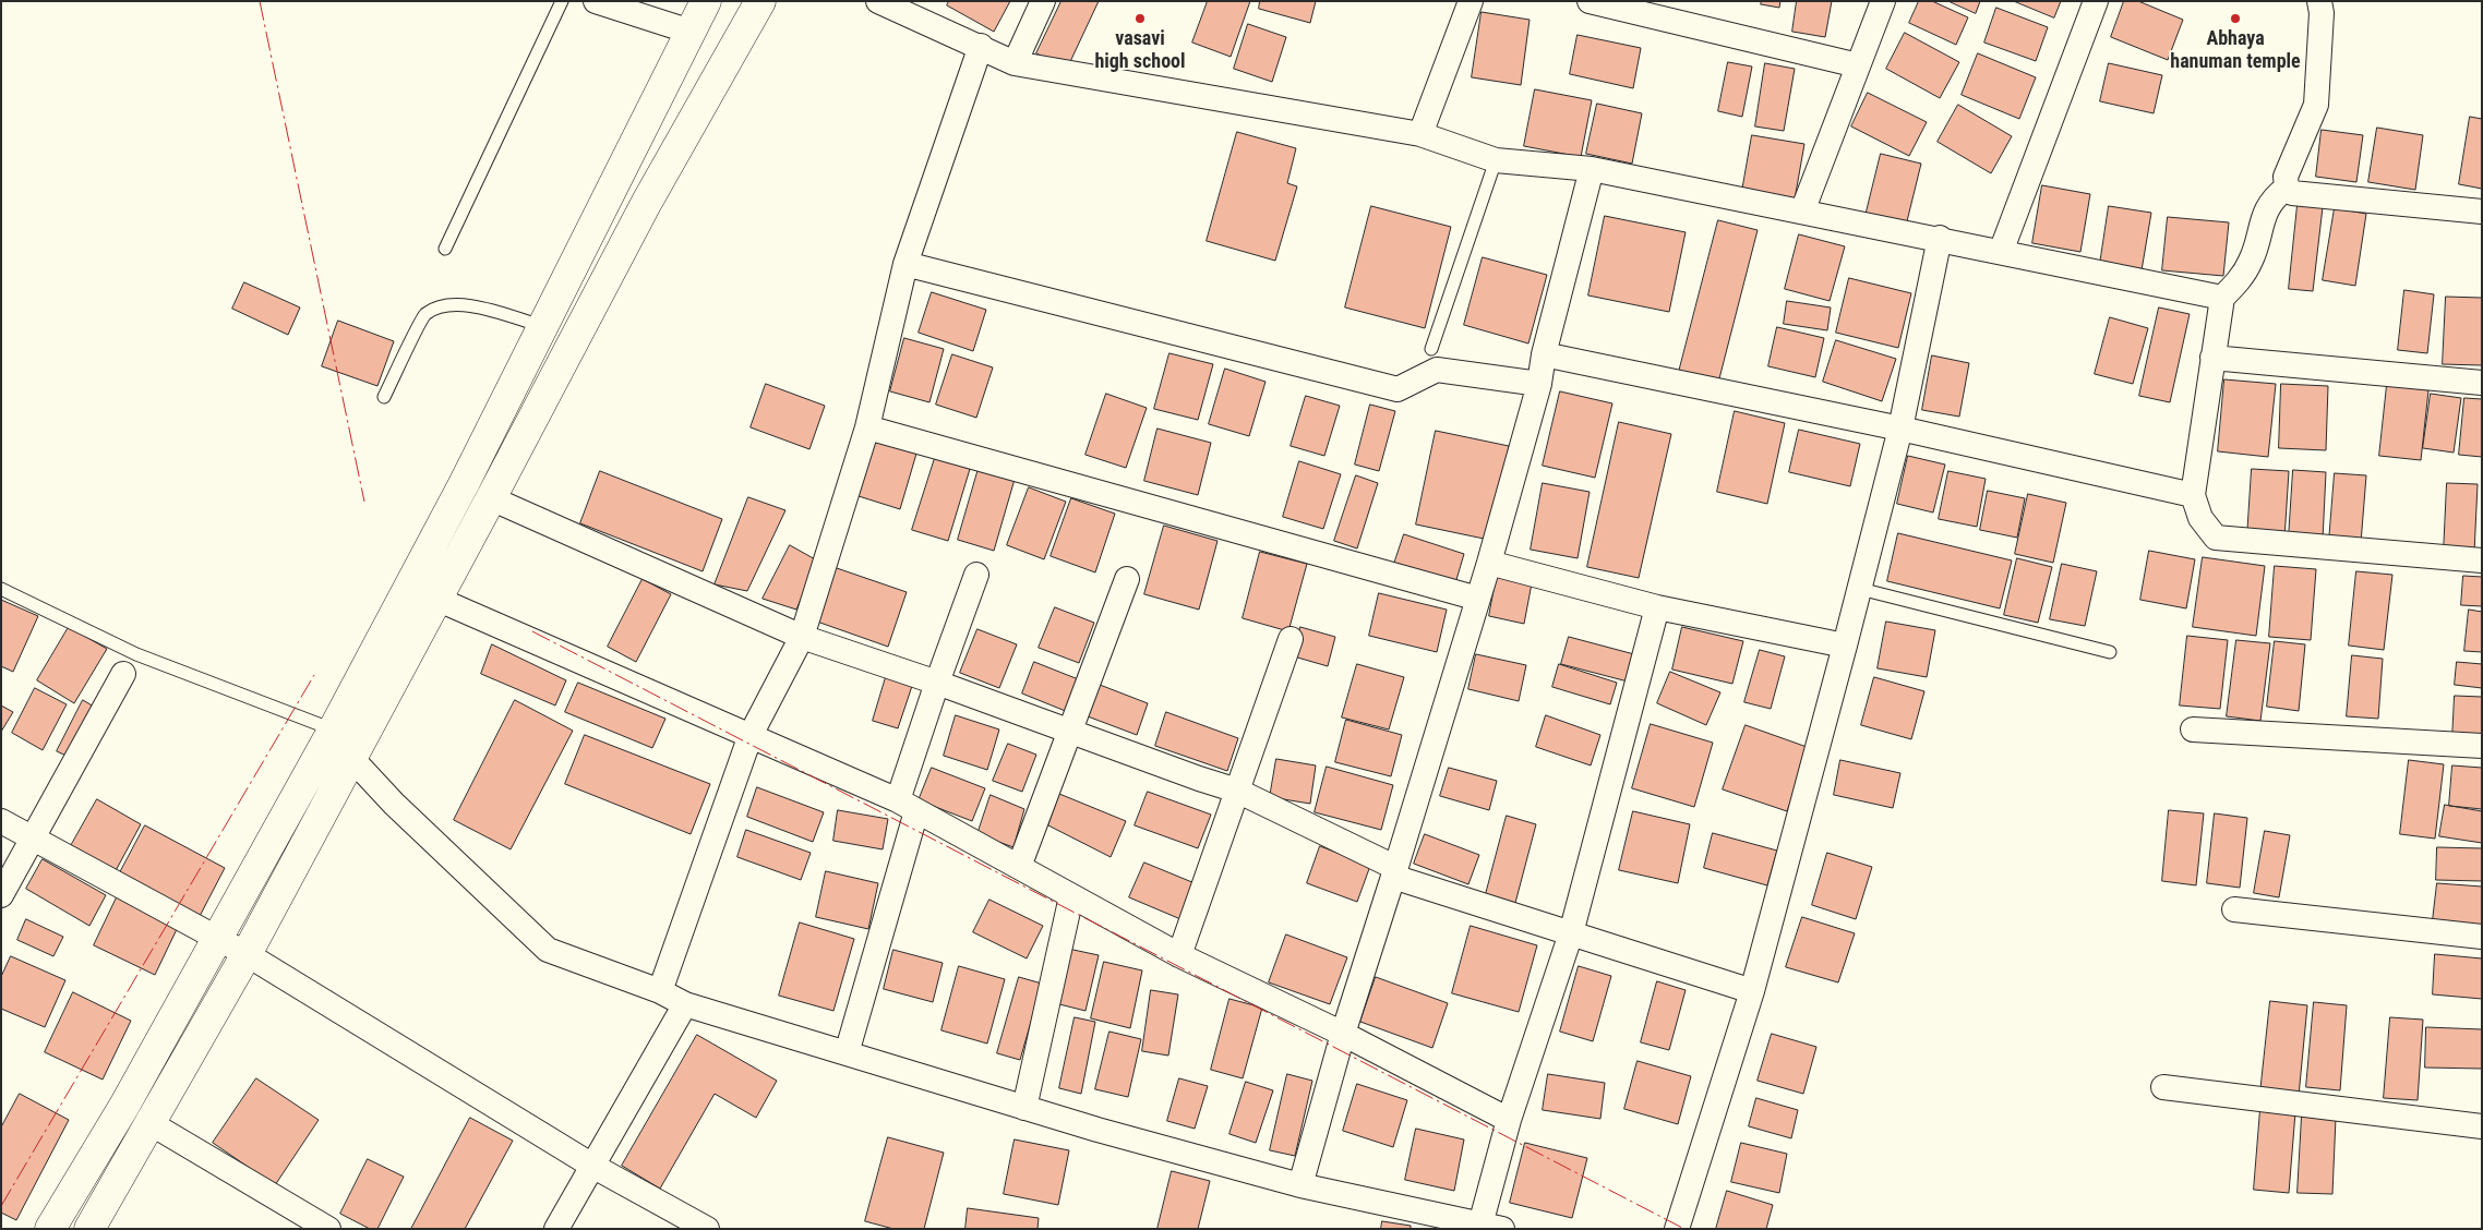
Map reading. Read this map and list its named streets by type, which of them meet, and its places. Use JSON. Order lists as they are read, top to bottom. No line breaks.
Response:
{"places":["vasavi high school","Abhaya hanuman temple"]}
